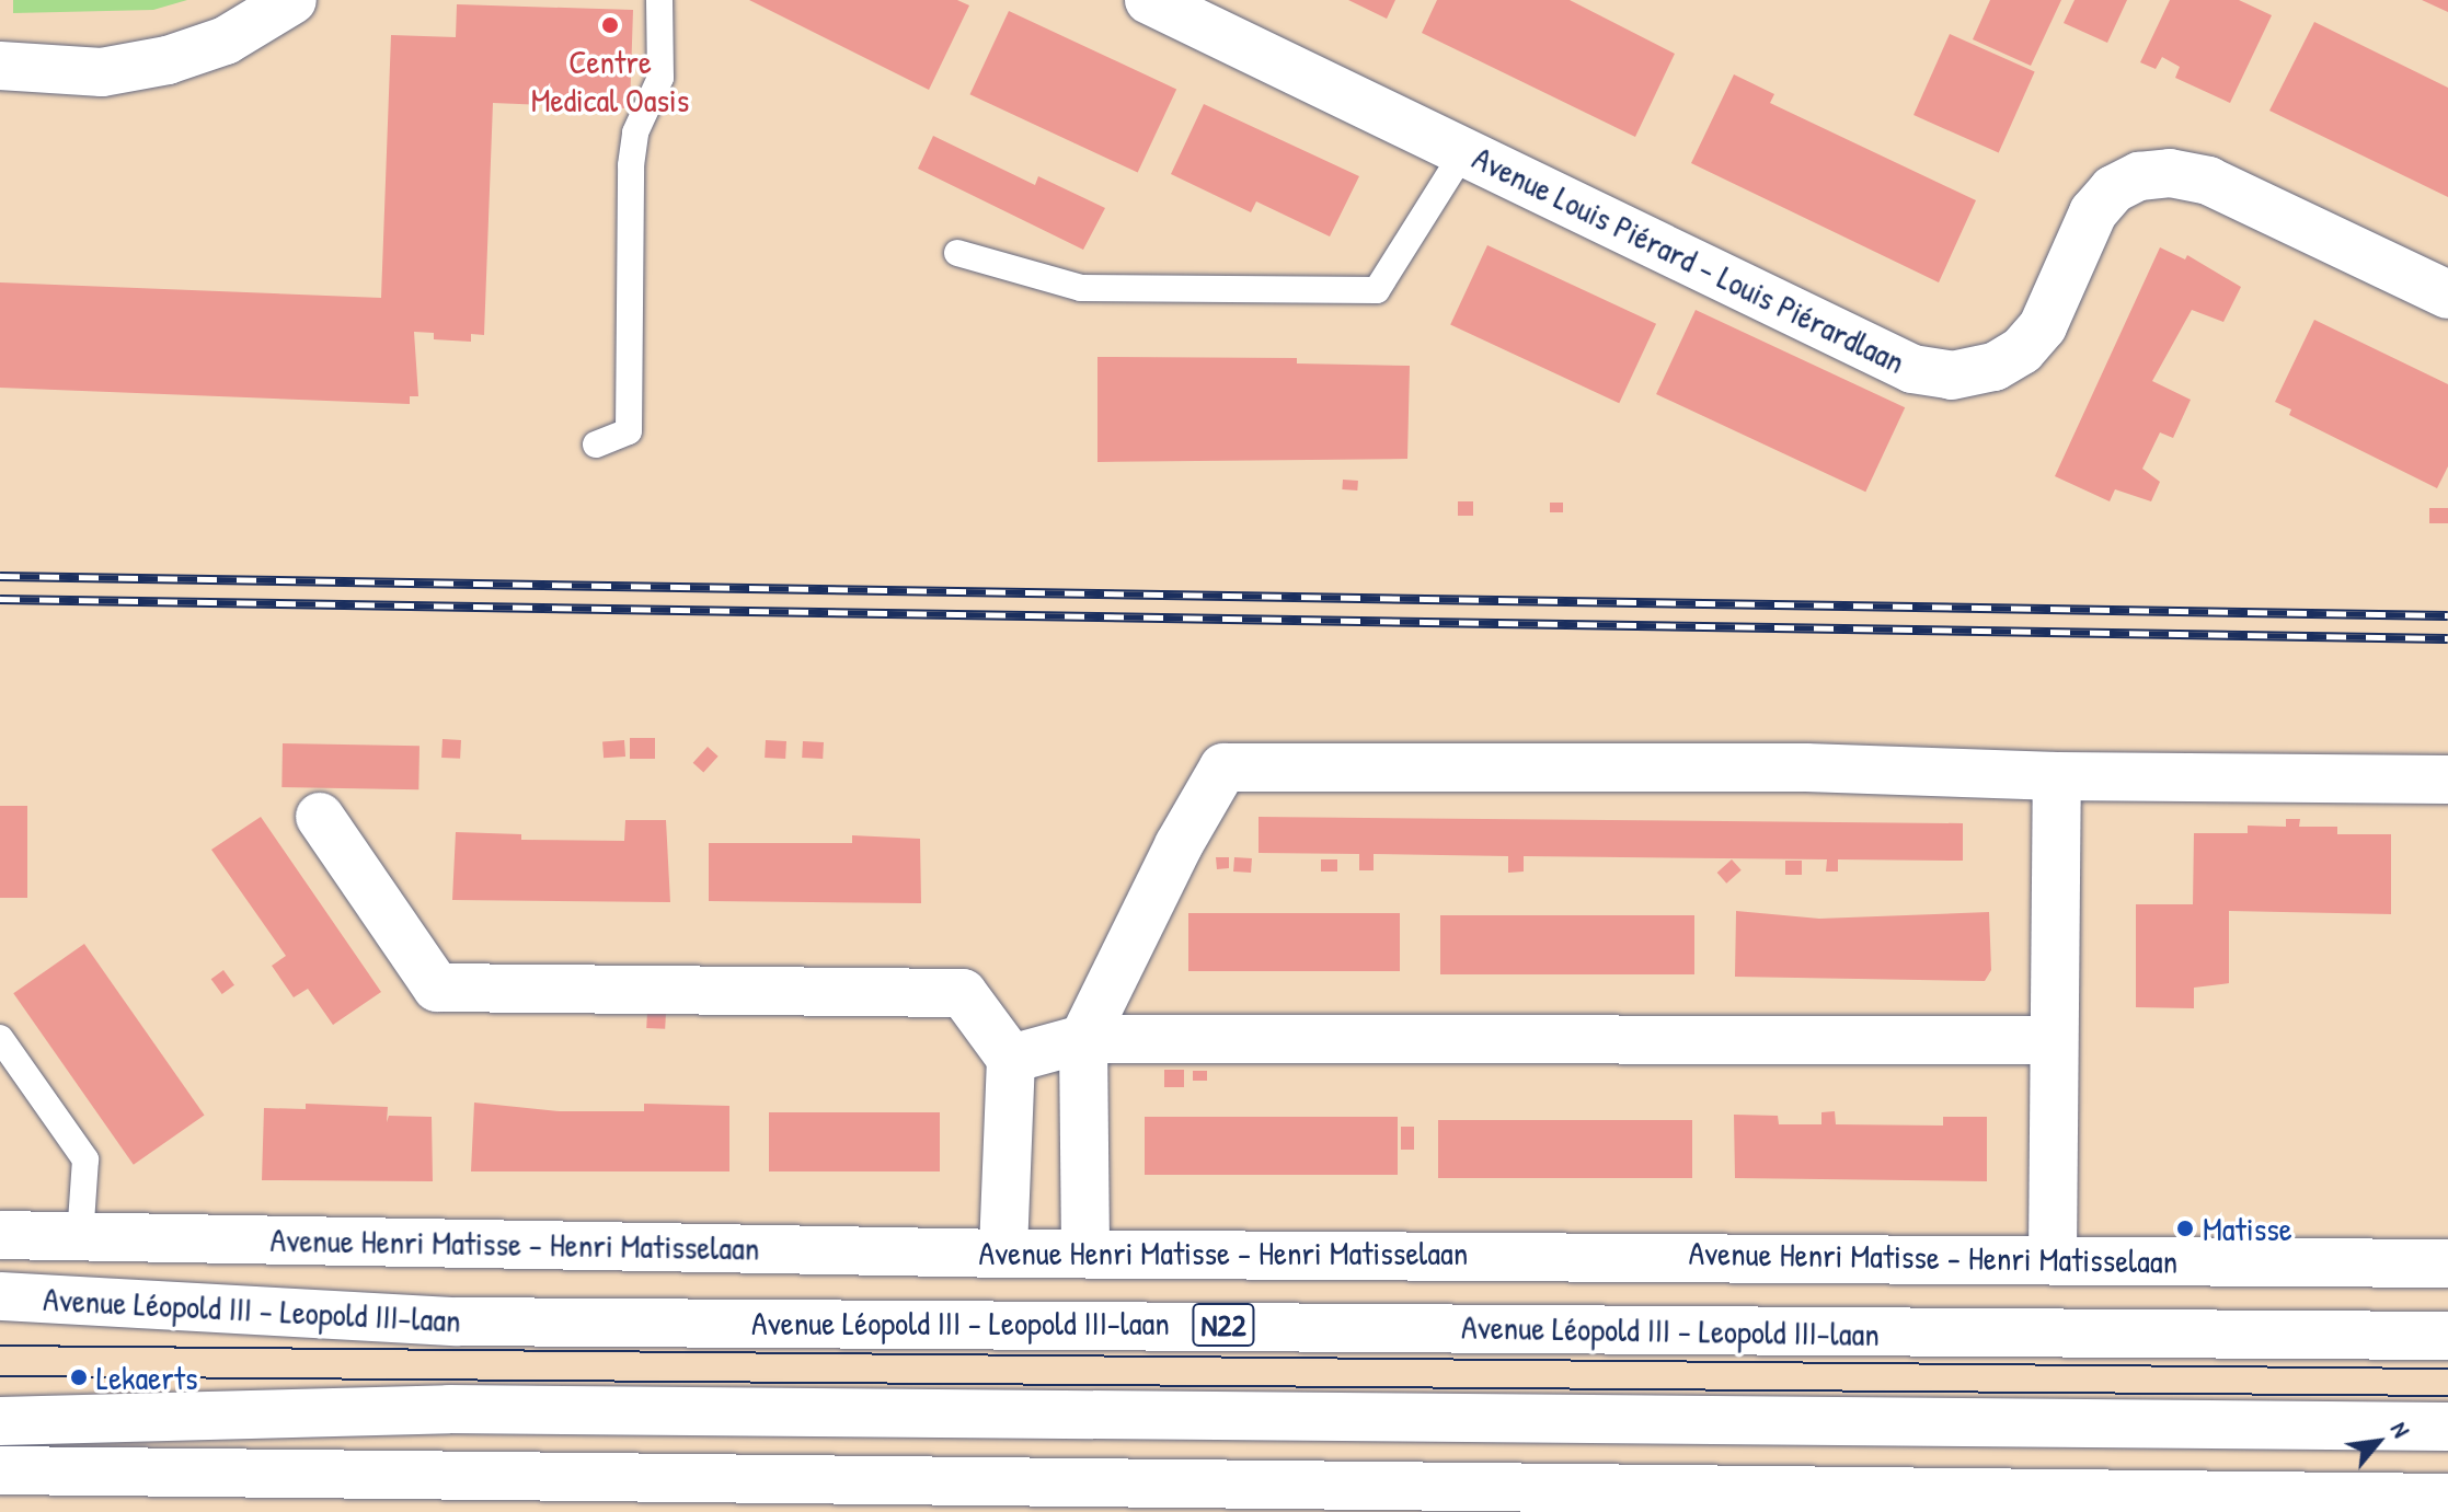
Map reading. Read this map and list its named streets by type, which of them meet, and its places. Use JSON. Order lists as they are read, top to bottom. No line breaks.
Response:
{"streets":{"street":["Avenue Louis Piérard - Louis Piérardlaan","Avenue Henri Matisse - Henri Matisselaan","Avenue Léopold III - Leopold III-laan","N22"]},"places":["Centre Medical Oasis","Matisse","Lekaerts"],"north":"top right"}
